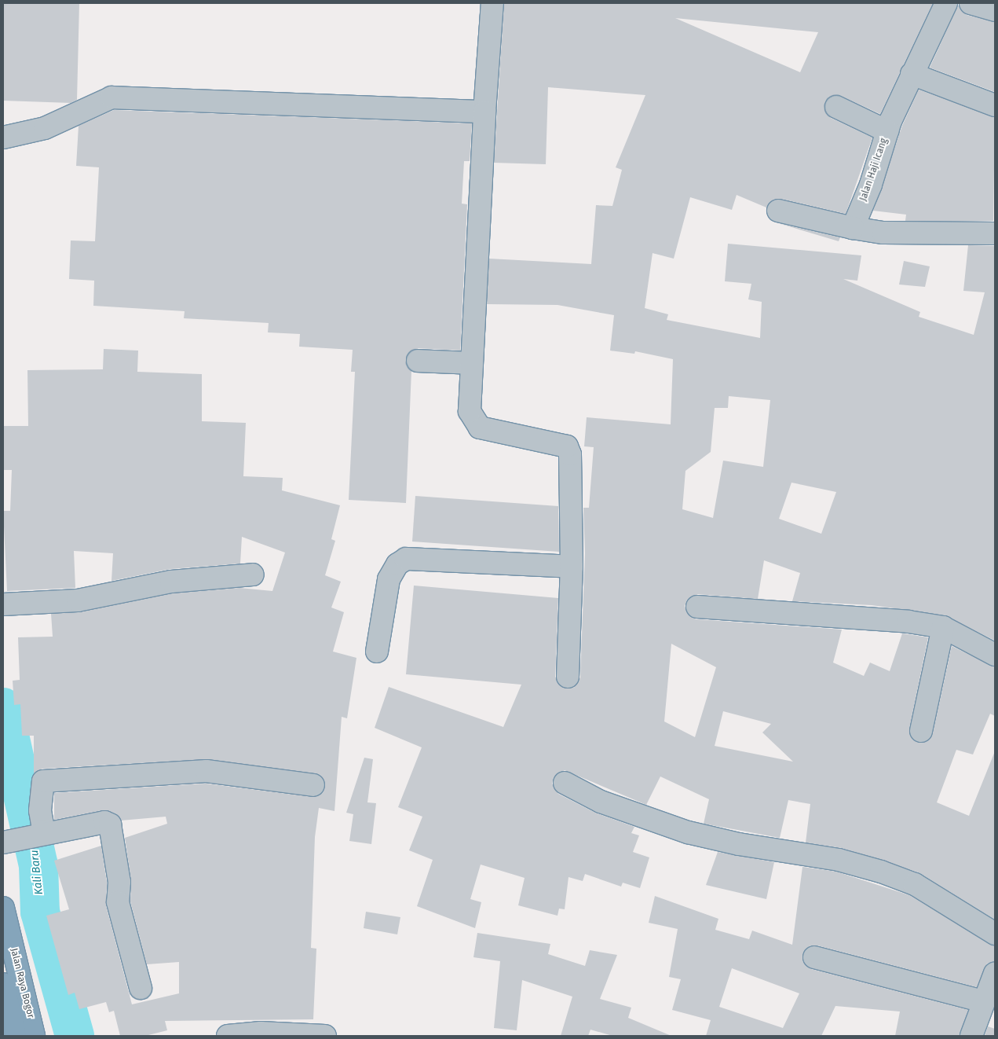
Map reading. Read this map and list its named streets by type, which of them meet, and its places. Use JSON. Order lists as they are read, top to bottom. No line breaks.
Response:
{"streets":{"highway":["Jalan Raya Bogor"],"street":["Jalan Haji Icang"]},"water":["Kali Baru"]}
